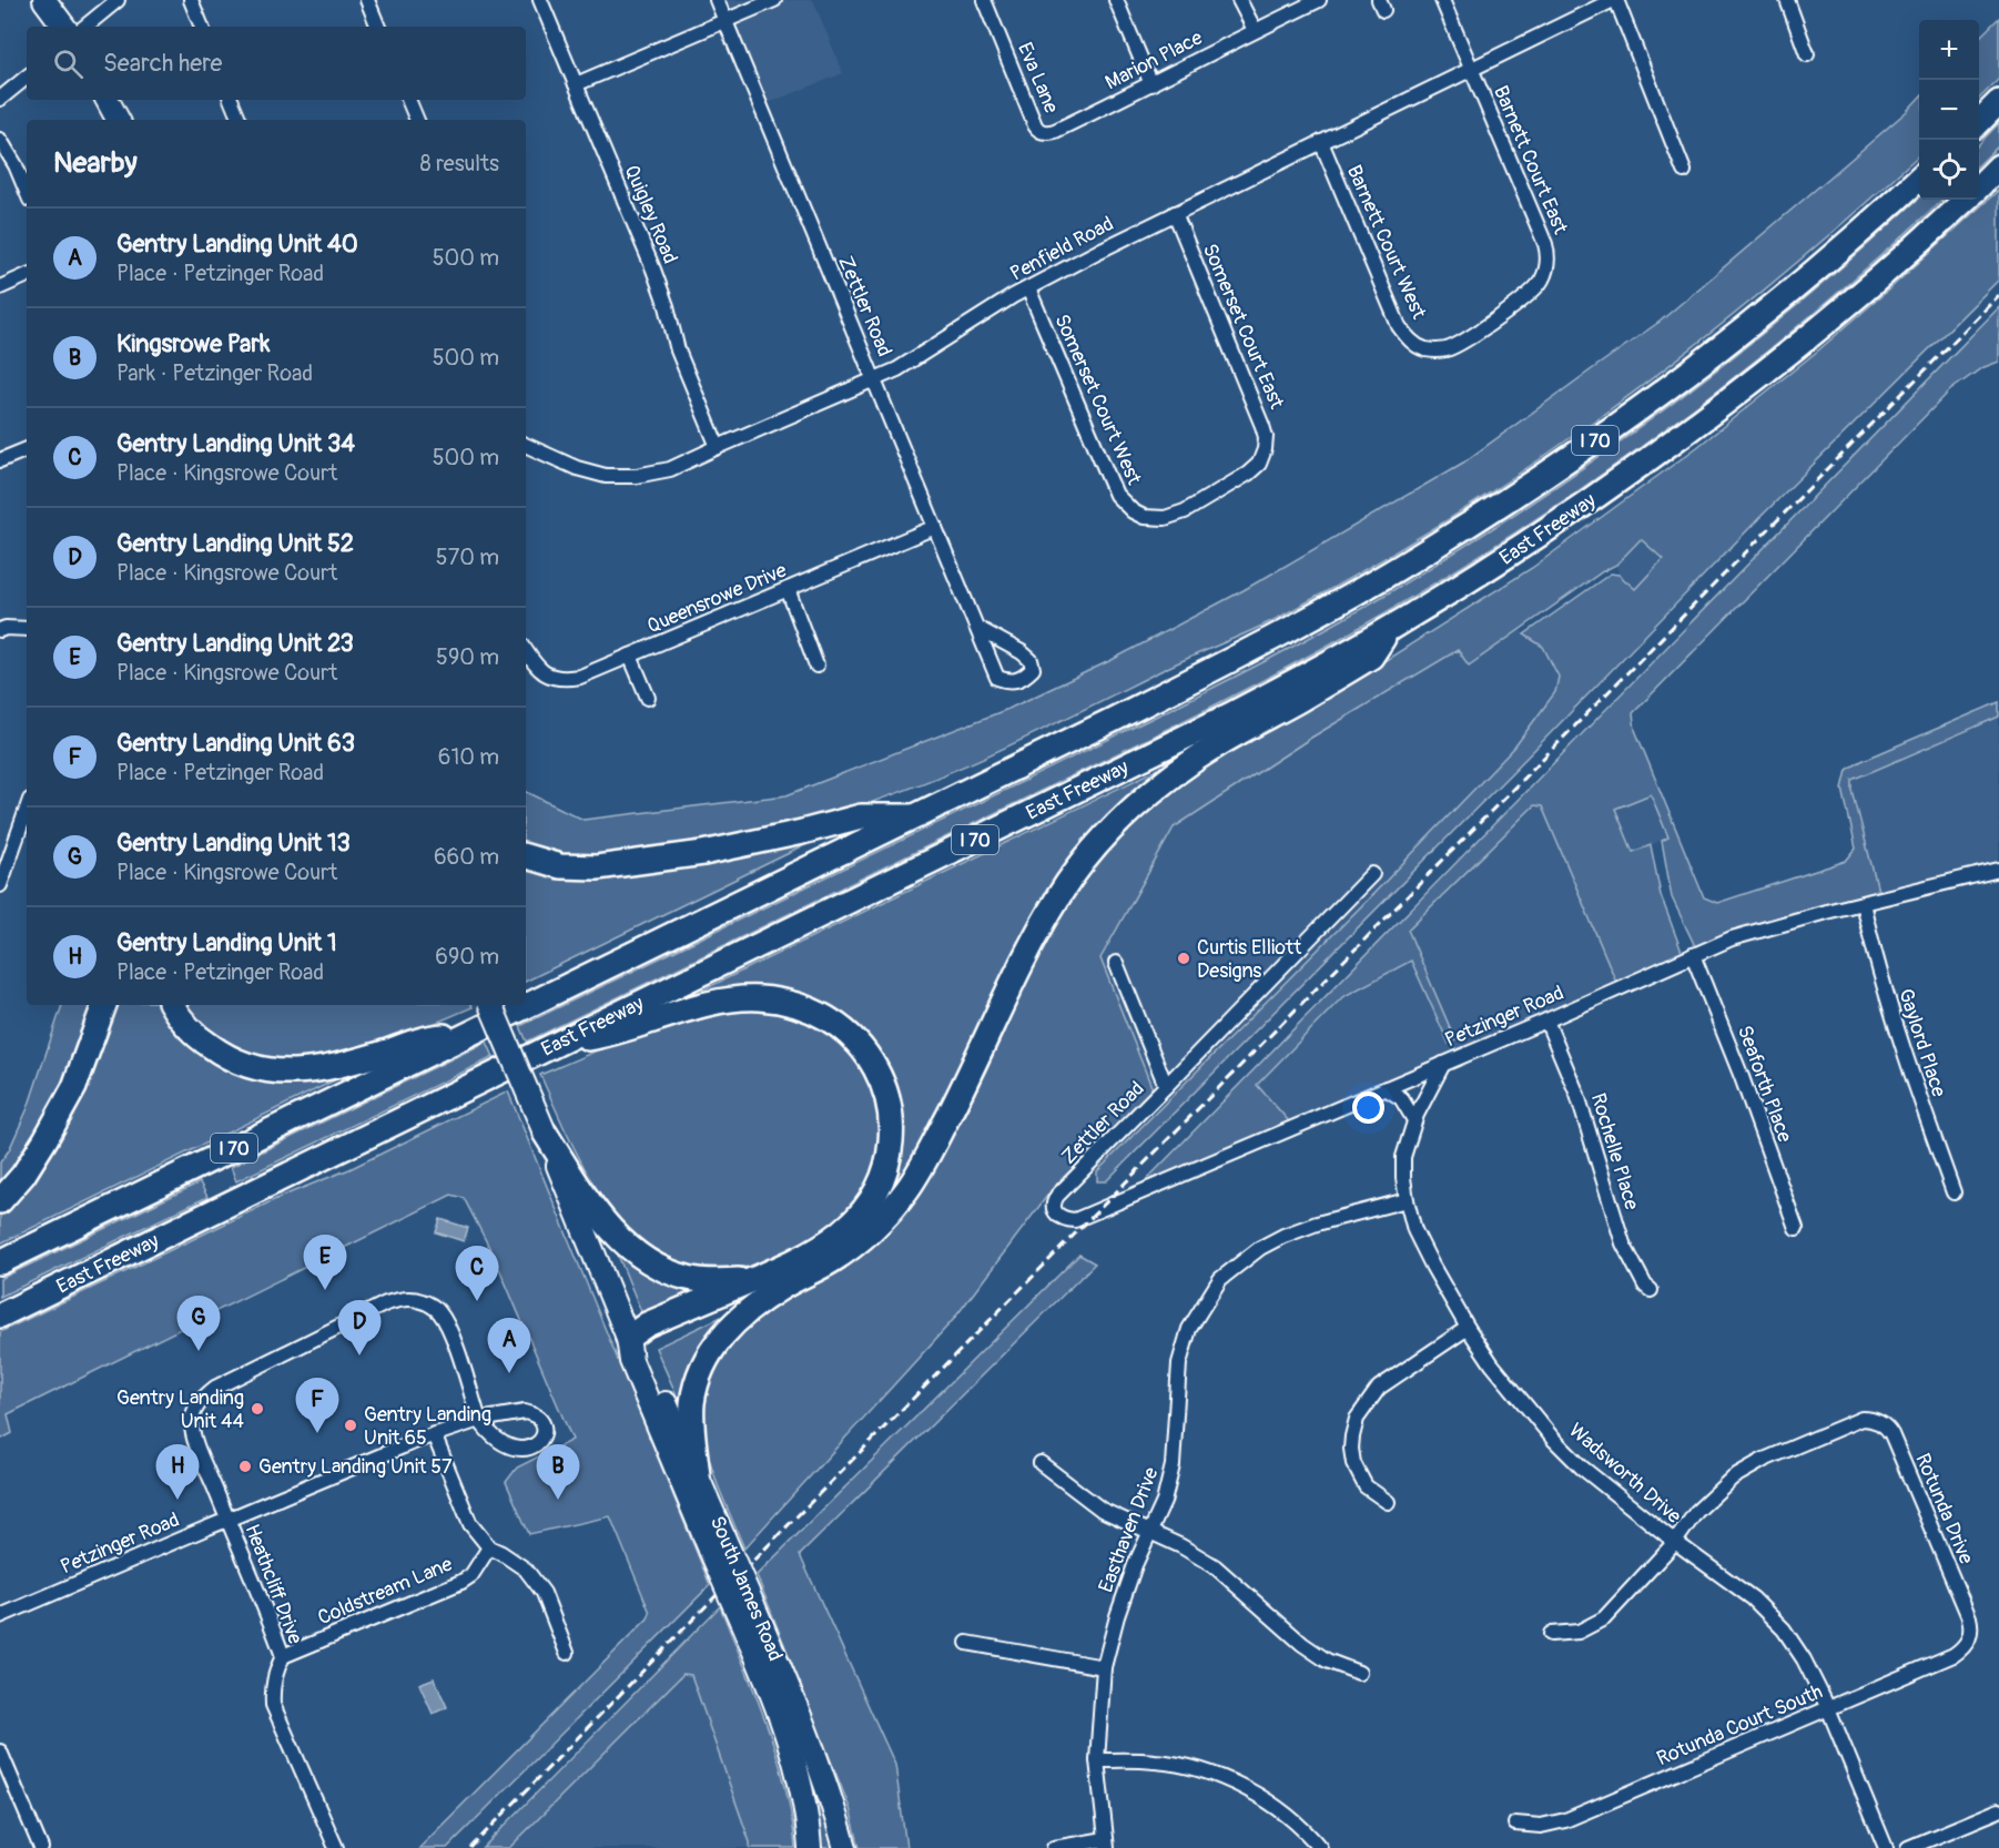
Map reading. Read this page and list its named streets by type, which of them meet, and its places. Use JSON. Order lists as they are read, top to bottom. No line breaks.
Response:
{"streets":{"highway":["I 70","East Freeway"],"main road":["South James Road"],"street":["Marion Place","Eva Lane","Barnett Court East","Quigley Road","Barnett Court West","Penfield Road","Zettler Road","Somerset Court East","Somerset Court West","Queensrowe Drive","Petzinger Road","Gaylord Place","Seaforth Place","Rochelle Place","Wadsworth Drive","Rotunda Drive","Easthaven Drive","Heathcliff Drive","Coldstream Lane","Rotunda Court South"]},"crossings":[["Marion Place","Eva Lane"],["Barnett Court East","Barnett Court West"],["Barnett Court East","Penfield Road"],["Quigley Road","Penfield Road"],["Barnett Court West","Penfield Road"],["Penfield Road","Zettler Road"],["Penfield Road","Somerset Court East"],["Penfield Road","Somerset Court West"],["Zettler Road","Queensrowe Drive"],["Zettler Road","Petzinger Road"],["Somerset Court East","Somerset Court West"],["Petzinger Road","Gaylord Place"],["Petzinger Road","Seaforth Place"],["Petzinger Road","Rochelle Place"],["Petzinger Road","Wadsworth Drive"],["Petzinger Road","Heathcliff Drive"],["Wadsworth Drive","Rotunda Drive"],["Wadsworth Drive","Easthaven Drive"],["Wadsworth Drive","Rotunda Court South"],["Rotunda Drive","Rotunda Court South"],["Heathcliff Drive","Coldstream Lane"]],"places":["Curtis Elliott Designs","Gentry Landing Unit 44","Gentry Landing Unit 65","Gentry Landing Unit 57"],"page":{"map_buttons":["+","−"],"search":"Search here","heading":["Nearby","8 results"],"list":[{"mark":"A","name":"Gentry Landing Unit 40","note":"Place · Petzinger Road","value":"500 m"},{"mark":"B","name":"Kingsrowe Park","note":"Park · Petzinger Road","value":"500 m"},{"mark":"C","name":"Gentry Landing Unit 34","note":"Place · Kingsrowe Court","value":"500 m"},{"mark":"D","name":"Gentry Landing Unit 52","note":"Place · Kingsrowe Court","value":"570 m"},{"mark":"E","name":"Gentry Landing Unit 23","note":"Place · Kingsrowe Court","value":"590 m"},{"mark":"F","name":"Gentry Landing Unit 63","note":"Place · Petzinger Road","value":"610 m"},{"mark":"G","name":"Gentry Landing Unit 13","note":"Place · Kingsrowe Court","value":"660 m"},{"mark":"H","name":"Gentry Landing Unit 1","note":"Place · Petzinger Road","value":"690 m"}],"pins":["E","C","G","D","A","F","B","H"]}}
